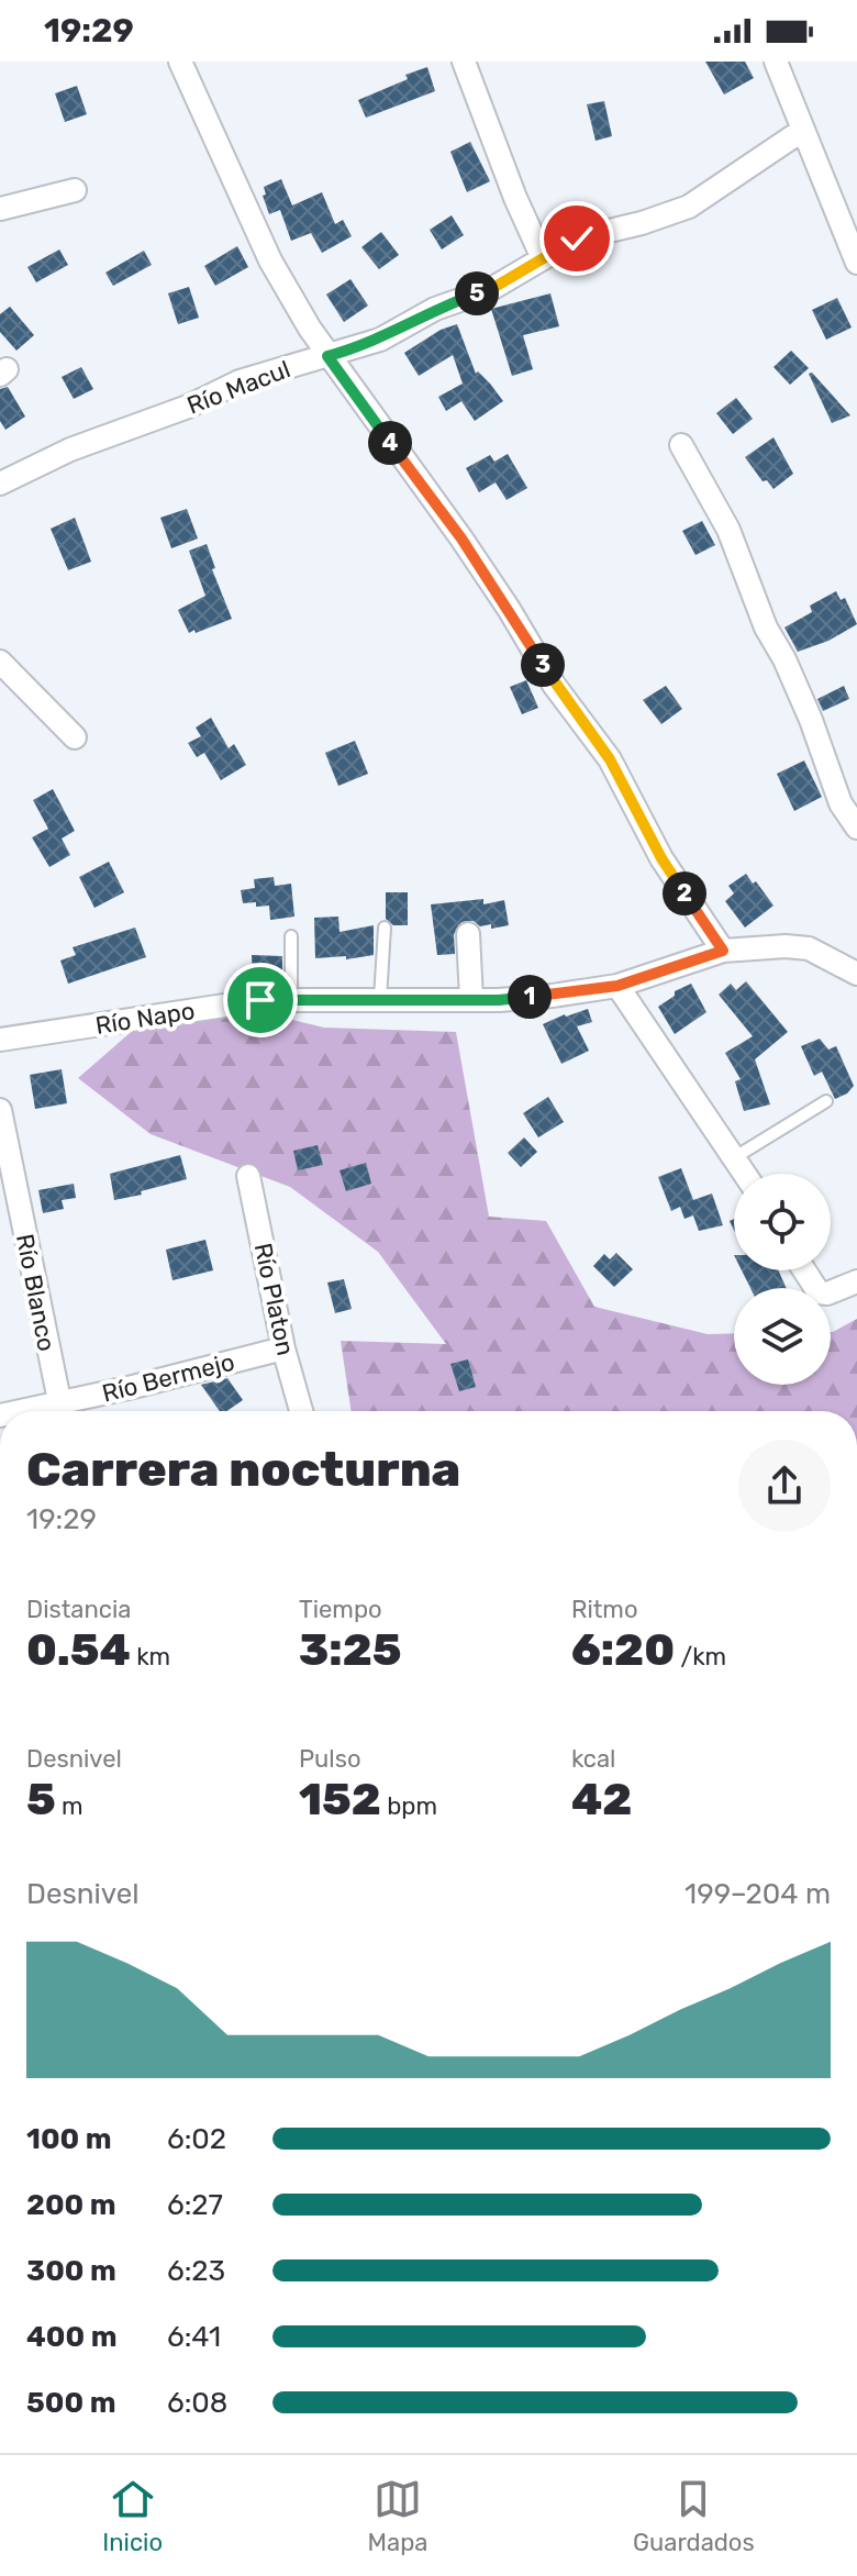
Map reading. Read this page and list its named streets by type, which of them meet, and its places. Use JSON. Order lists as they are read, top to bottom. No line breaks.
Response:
{"streets":{"street":["Río Macul","Río Napo","Río Blanco","Río Platon","Río Bermejo"]},"crossings":[["Río Platon","Río Bermejo"]],"page":{"status":"19:29","pins":["5","4","3","2","1"],"heading":["Carrera nocturna","19:29"],"stats":[["Distancia","0.54 km"],["Tiempo","3:25"],["Ritmo","6:20 /km"],["Desnivel","5 m"],["Pulso","152 bpm"],["kcal","42"]],"chart":["Desnivel","199–204 m"],"list":[{"name":"100 m","note":"6:02"},{"name":"200 m","note":"6:27"},{"name":"300 m","note":"6:23"},{"name":"400 m","note":"6:41"},{"name":"500 m","note":"6:08"}],"tabs":["Inicio","Mapa","Guardados"]}}
